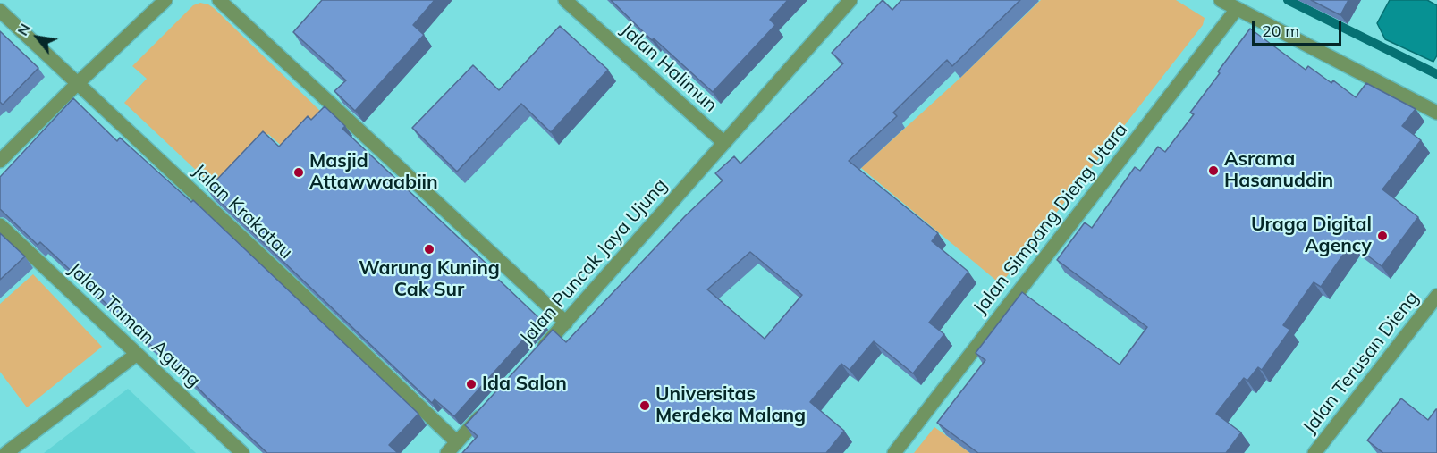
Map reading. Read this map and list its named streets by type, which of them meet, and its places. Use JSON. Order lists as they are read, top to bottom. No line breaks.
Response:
{"streets":{"street":["Jalan Halimun","Jalan Krakatau","Jalan Simpang Dieng Utara","Jalan Puncak Jaya Ujung","Jalan Taman Agung","Jalan Terusan Dieng"]},"crossings":[["Jalan Halimun","Jalan Puncak Jaya Ujung"]],"places":["Asrama Hasanuddin","Masjid Attawwaabiin","Uraga Digital Agency","Warung Kuning Cak Sur","Ida Salon","Universitas Merdeka Malang"],"scale_bar":"20 m","north":"top left"}
